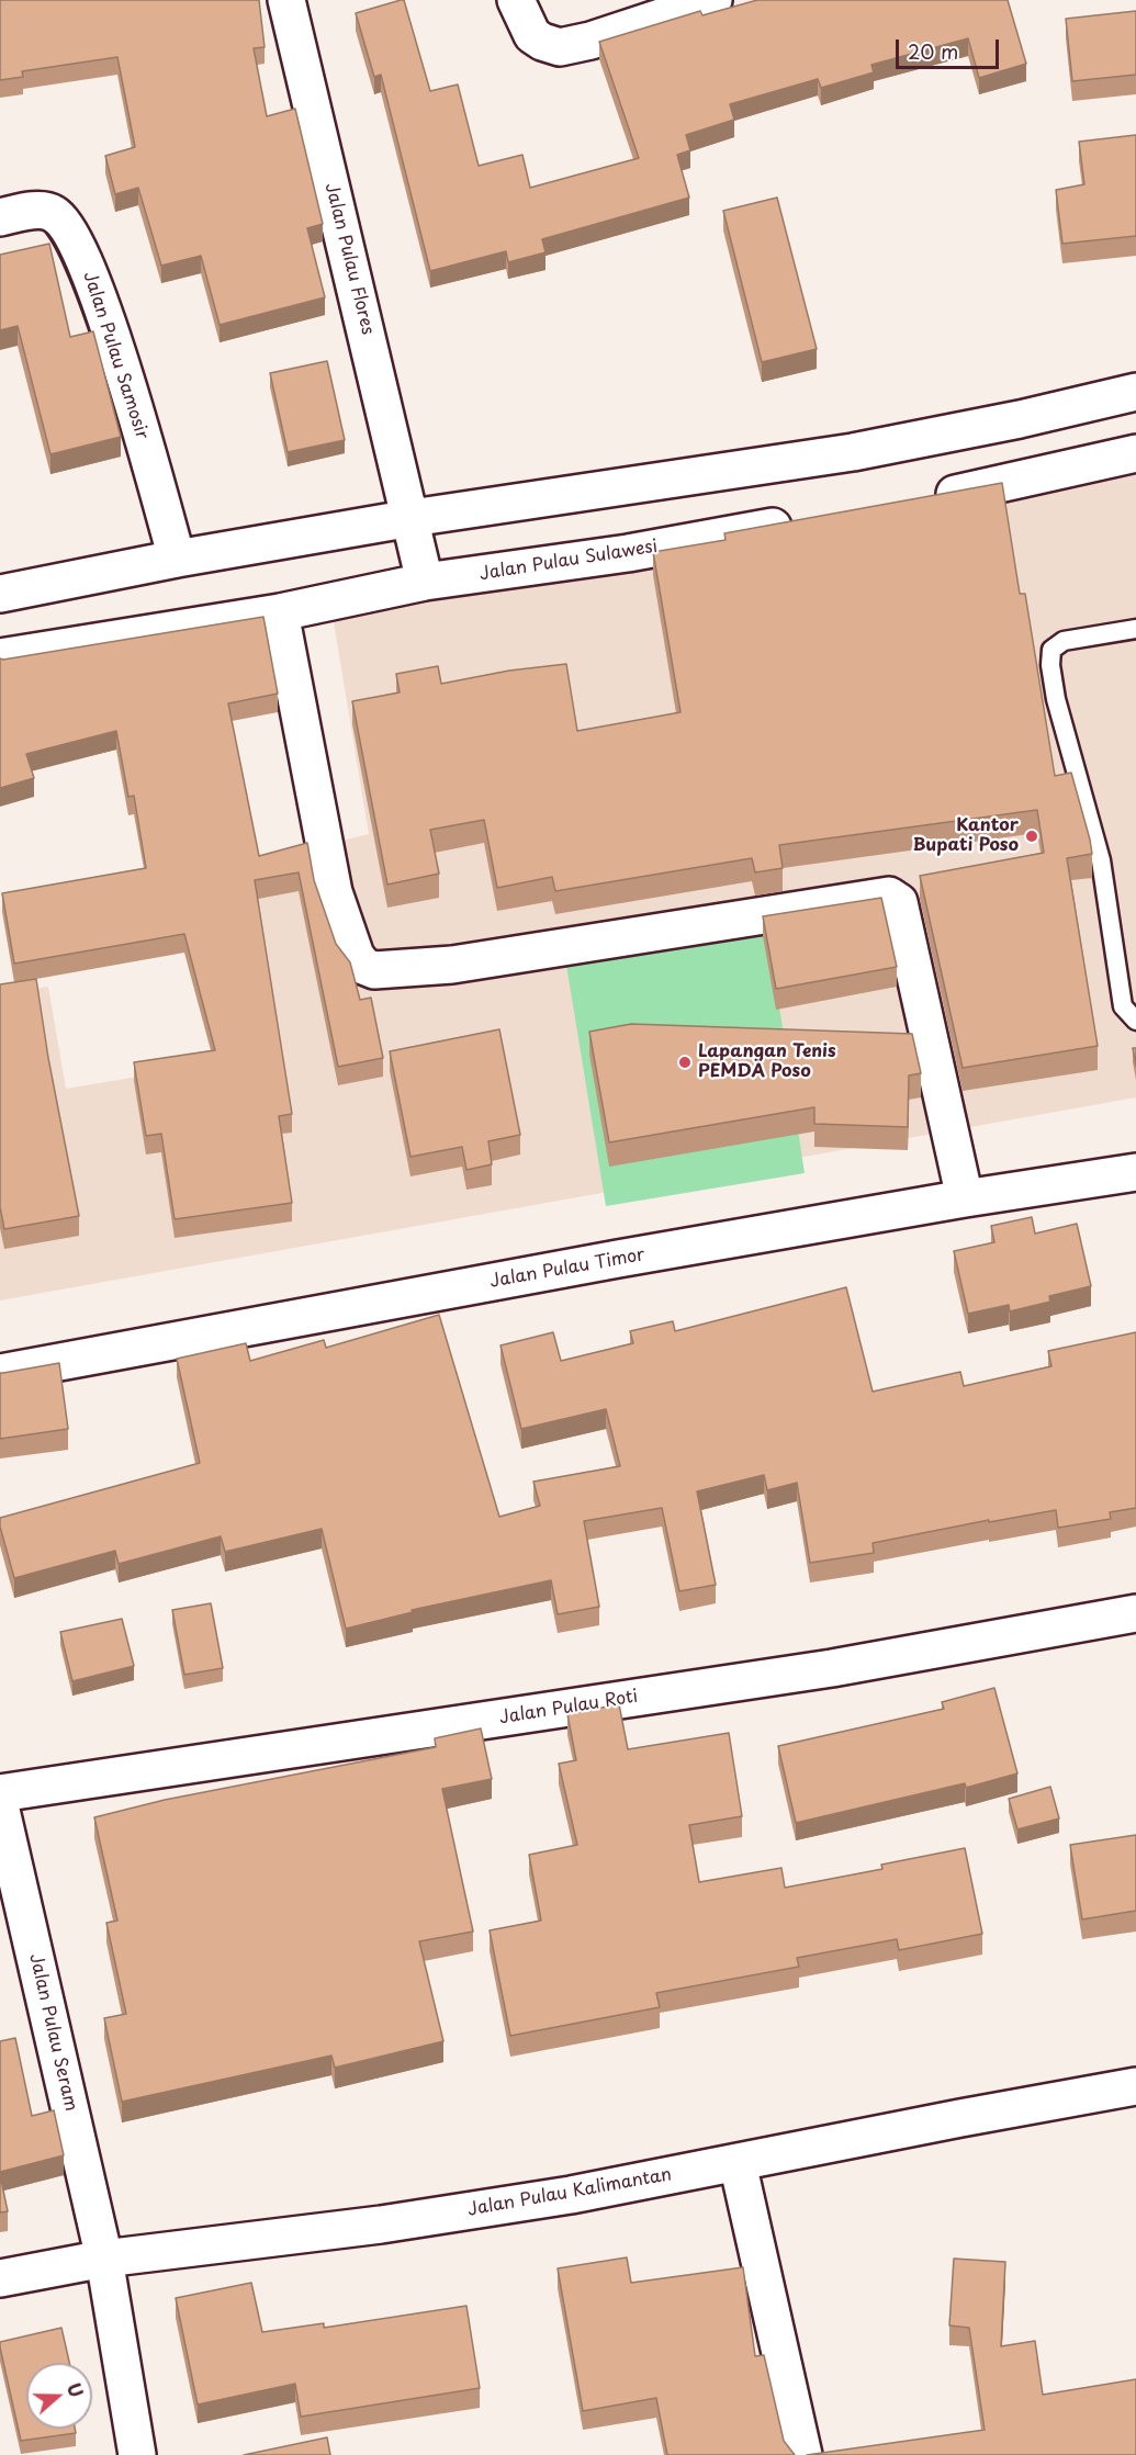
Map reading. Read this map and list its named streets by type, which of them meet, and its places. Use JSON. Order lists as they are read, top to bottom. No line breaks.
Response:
{"streets":{"street":["Jalan Pulau Flores","Jalan Pulau Samosir","Jalan Pulau Sulawesi","Jalan Pulau Timor","Jalan Pulau Roti","Jalan Pulau Seram","Jalan Pulau Kalimantan"]},"crossings":[["Jalan Pulau Flores","Jalan Pulau Sulawesi"],["Jalan Pulau Seram","Jalan Pulau Kalimantan"]],"places":["Kantor Bupati Poso","Lapangan Tenis PEMDA Poso"],"scale_bar":"20 m","north":"right"}
